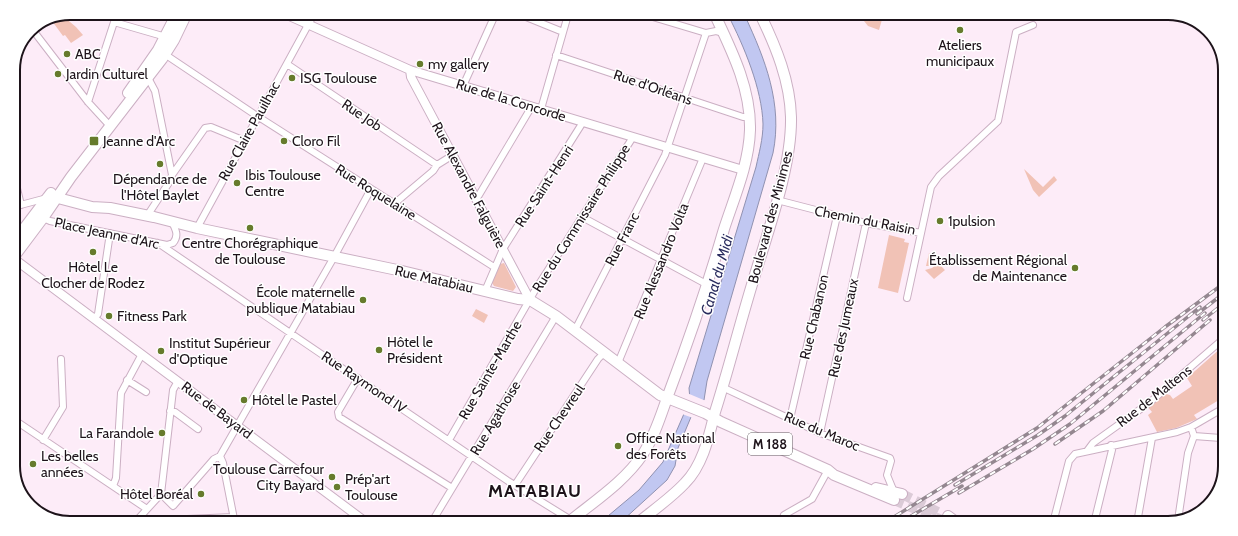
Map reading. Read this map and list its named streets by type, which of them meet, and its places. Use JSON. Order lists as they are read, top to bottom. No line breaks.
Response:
{"streets":{"main road":["Boulevard des Minimes","Place Jeanne d'Arc","Rue Matabiau","M 188"],"street":["Rue d'Orléans","Rue de la Concorde","Rue Job","Rue Claire Pauilhac","Rue Alexandre Falguière","Rue Saint-Henri","Rue Roquelaine","Rue du Commissaire Philippe","Chemin du Raisin","Rue Franc","Rue Alessandro Volta","Rue Chabanon","Rue des Jumeaux","Rue Sainte-Marthe","Rue Raymond IV","Rue de Maltens","Rue de Bayard","Rue Agathoise","Rue Chevreul","Rue du Maroc"]},"crossings":[["Rue d'Orléans","Rue Franc"],["Rue de la Concorde","Rue Claire Pauilhac"],["Rue de la Concorde","Rue Alexandre Falguière"],["Rue de la Concorde","Rue Saint-Henri"],["Rue de la Concorde","Rue du Commissaire Philippe"],["Rue de la Concorde","Rue Franc"],["Rue de la Concorde","Rue Alessandro Volta"],["Rue Job","Rue Claire Pauilhac"],["Rue Claire Pauilhac","Rue Roquelaine"],["Rue Claire Pauilhac","Rue Matabiau"],["Rue Alexandre Falguière","Rue Saint-Henri"],["Rue Alexandre Falguière","Rue du Commissaire Philippe"],["Rue Alexandre Falguière","Rue Matabiau"],["Rue Alexandre Falguière","Rue Sainte-Marthe"],["Rue Saint-Henri","Rue Roquelaine"],["Rue Saint-Henri","Rue Matabiau"],["Boulevard des Minimes","Chemin du Raisin"],["Boulevard des Minimes","Rue Matabiau"],["Boulevard des Minimes","Rue du Maroc"],["Boulevard des Minimes","M 188"],["Rue du Commissaire Philippe","Rue Matabiau"],["Rue du Commissaire Philippe","Rue Sainte-Marthe"],["Chemin du Raisin","Rue Chabanon"],["Chemin du Raisin","Rue des Jumeaux"],["Place Jeanne d'Arc","Rue Matabiau"],["Place Jeanne d'Arc","Rue Raymond IV"],["Rue Franc","Rue Matabiau"],["Rue Alessandro Volta","Rue Matabiau"],["Rue Matabiau","Rue Sainte-Marthe"],["Rue Matabiau","Rue Agathoise"],["Rue Matabiau","Rue Chevreul"],["Rue Matabiau","M 188"],["Rue Chabanon","Rue du Maroc"],["Rue des Jumeaux","Rue du Maroc"],["Rue Sainte-Marthe","Rue Raymond IV"],["Rue Raymond IV","Rue Agathoise"],["Rue Raymond IV","Rue Chevreul"],["Rue du Maroc","M 188"]],"districts":["MATABIAU"],"water":["Canal du Midi"],"places":{"other":["Ateliers municipaux","ABC","my gallery","Jardin Culturel","ISG Toulouse","Cloro Fil","Dépendance de l'Hôtel Baylet","Ibis Toulouse Centre","1pulsion","Centre Chorégraphique de Toulouse","Hôtel Le Clocher de Rodez","Établissement Régional de Maintenance","École maternelle publique Matabiau","Fitness Park","Hôtel le Président","Institut Supérieur d'Optique","Hôtel le Pastel","La Farandole","Office National des Forêts","Les belles années","Toulouse Carrefour City Bayard","Prép'art Toulouse","Hôtel Boréal"],"transit":["Jeanne d'Arc"]}}
